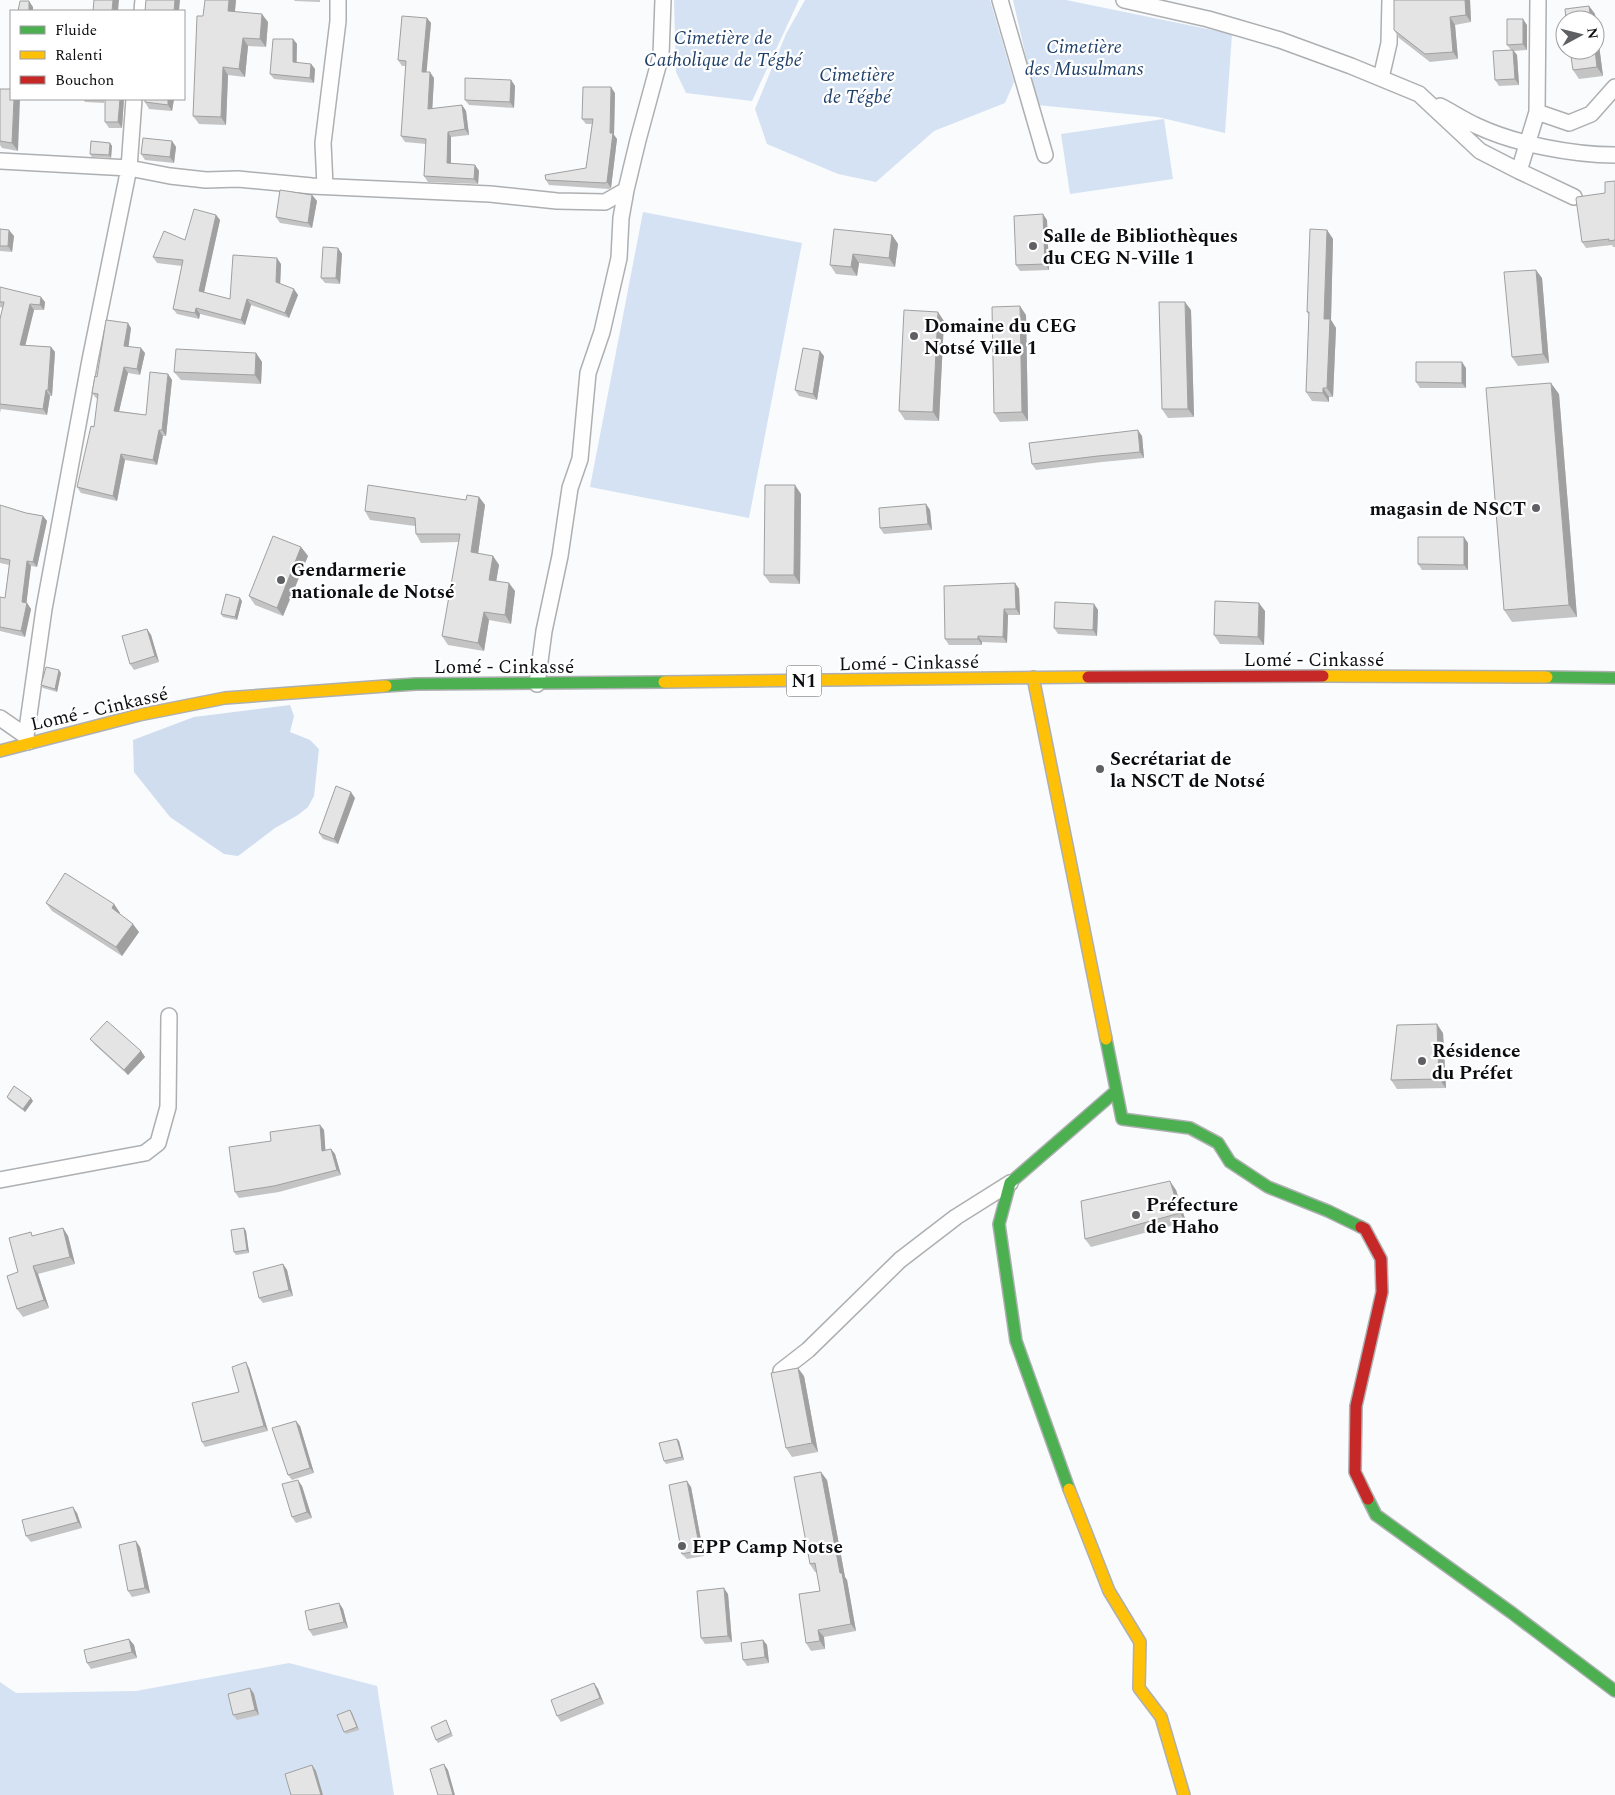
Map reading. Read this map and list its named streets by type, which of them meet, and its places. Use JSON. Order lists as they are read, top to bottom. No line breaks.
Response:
{"streets":{"main road":["Lomé - Cinkassé","N1"]},"parks":["Cimetière de Catholique de Tégbé","Cimetière des Musulmans","Cimetière de Tégbé"],"places":["Salle de Bibliothèques du CEG N-Ville 1","Domaine du CEG Notsé Ville 1","magasin de NSCT","Gendarmerie nationale de Notsé","Secrétariat de la NSCT de Notsé","Résidence du Préfet","Préfecture de Haho","EPP Camp Notse"],"legend":["Fluide","Ralenti","Bouchon"],"north":"right"}
